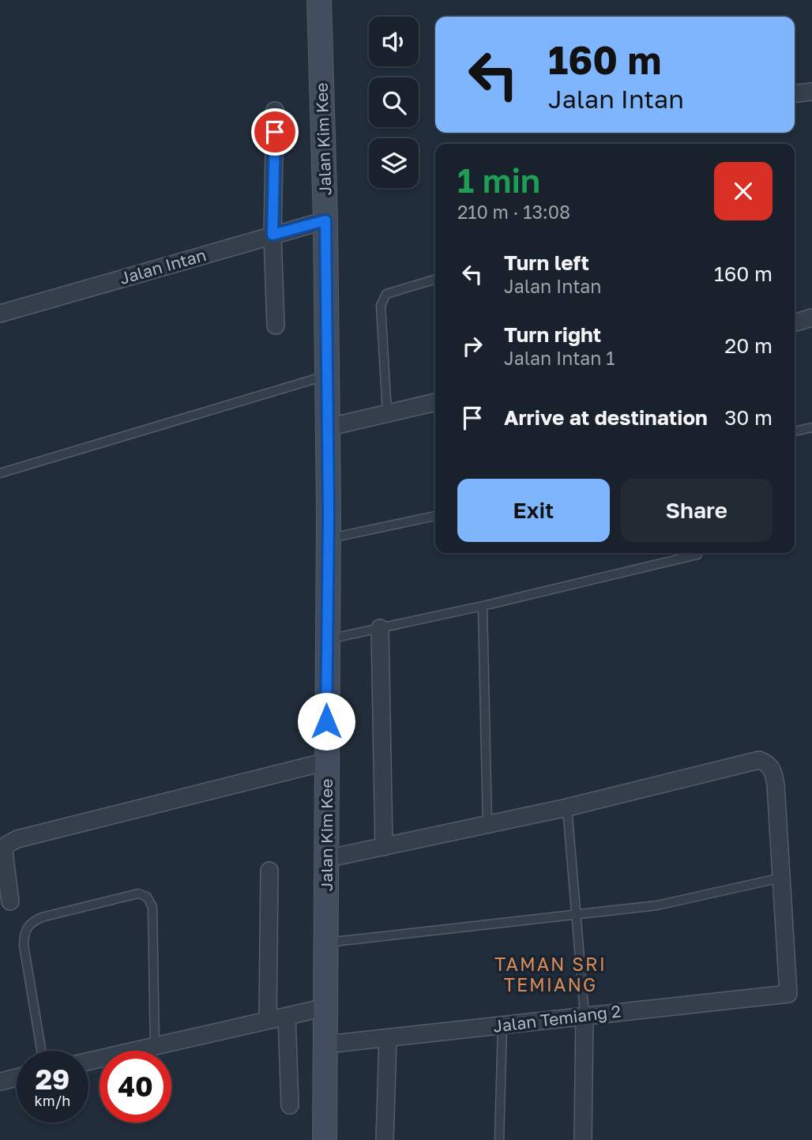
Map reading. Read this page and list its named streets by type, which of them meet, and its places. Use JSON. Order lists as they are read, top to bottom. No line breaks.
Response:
{"streets":{"street":["Jalan Kim Kee","Jalan Intan","Jalan Temiang 2"]},"crossings":[["Jalan Kim Kee","Jalan Intan"],["Jalan Kim Kee","Jalan Temiang 2"]],"districts":["TAMAN SRI TEMIANG"],"page":{"turn":["160 m","Jalan Intan"],"heading":["1 min","210 m · 13:08"],"list":[{"name":"Turn left","note":"Jalan Intan","value":"160 m"},{"name":"Turn right","note":"Jalan Intan 1","value":"20 m"},{"name":"Arrive at destination","value":"30 m"}],"buttons":["Exit","Share"],"speed":"29 km/h","limit":"40"}}
